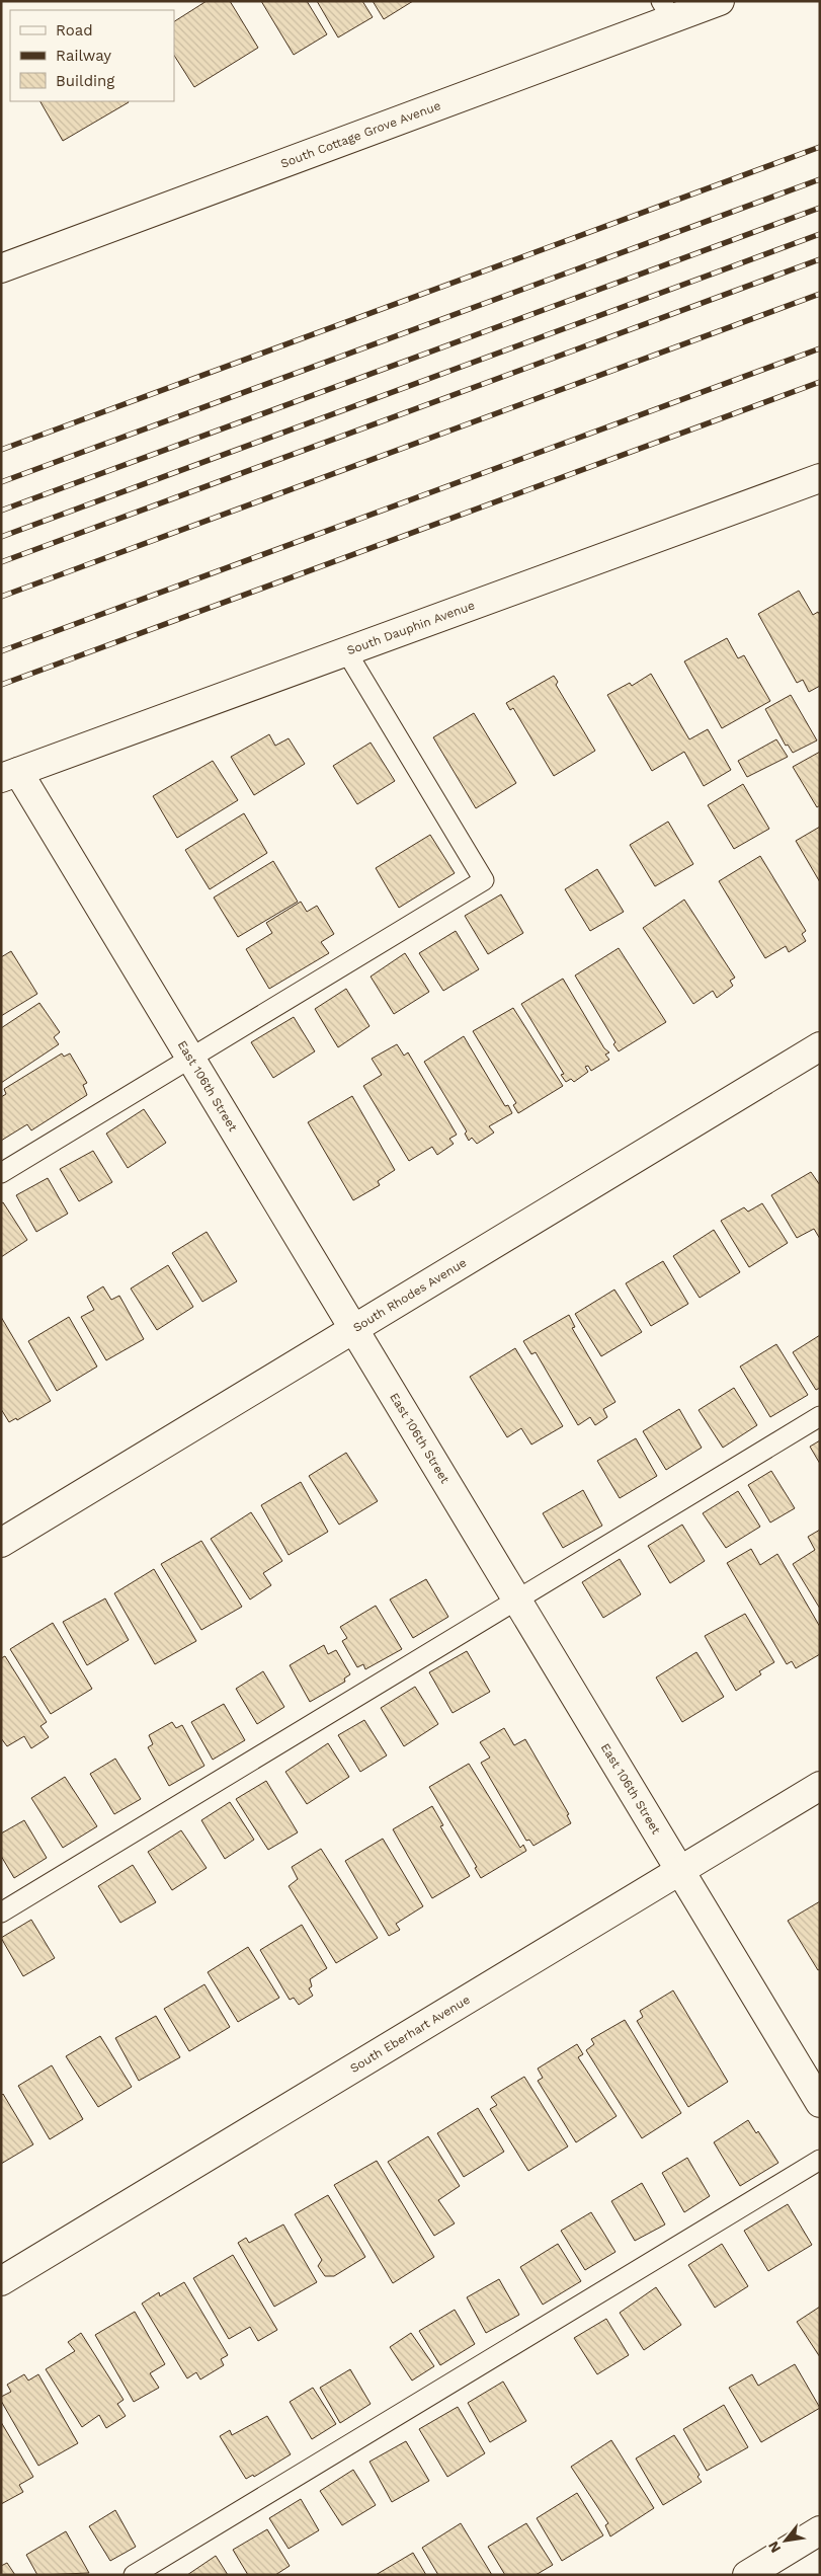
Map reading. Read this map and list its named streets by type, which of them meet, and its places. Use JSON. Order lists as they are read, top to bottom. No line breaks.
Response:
{"streets":{"street":["South Cottage Grove Avenue","South Dauphin Avenue","East 106th Street","South Rhodes Avenue","South Eberhart Avenue"]},"crossings":[["South Dauphin Avenue","East 106th Street"],["East 106th Street","South Rhodes Avenue"],["East 106th Street","South Eberhart Avenue"]],"legend":["Road","Railway","Building"],"north":"bottom left"}
